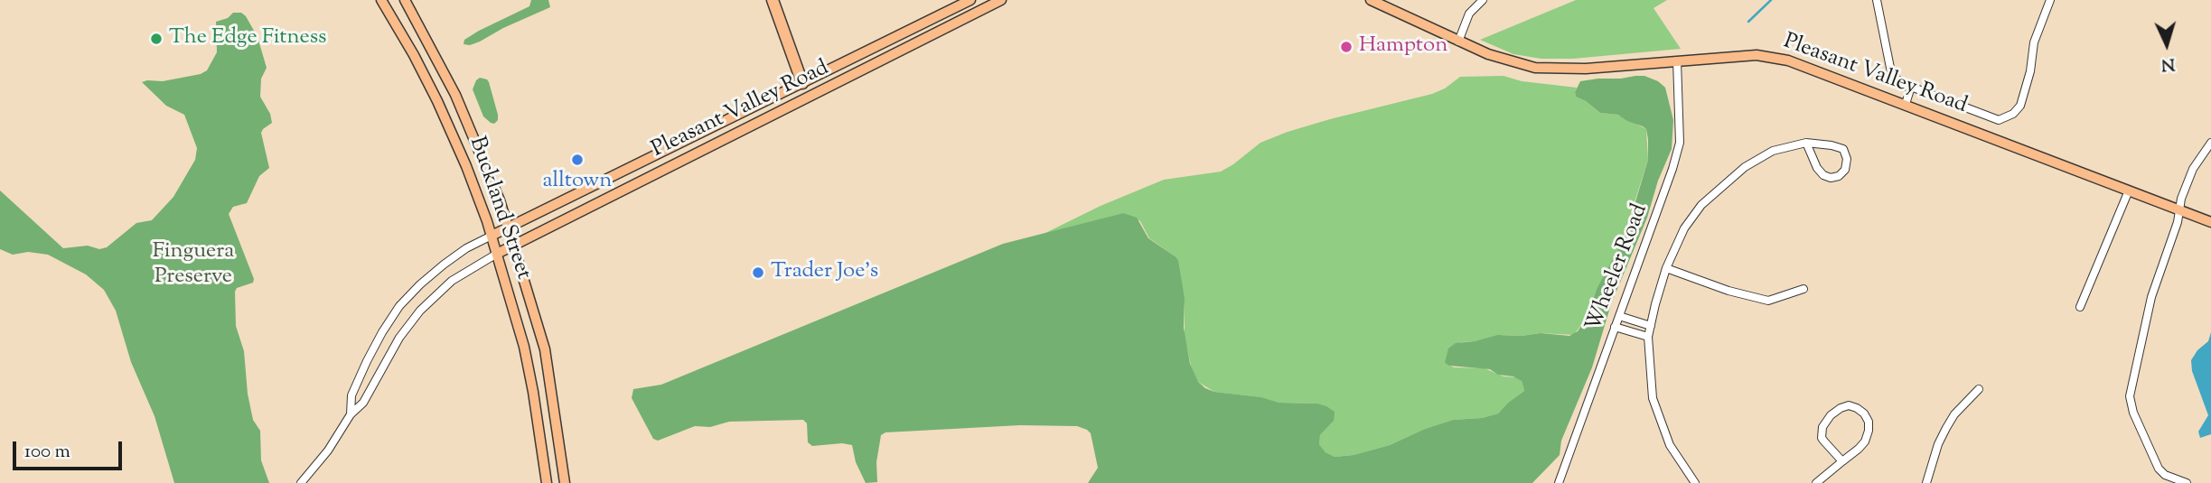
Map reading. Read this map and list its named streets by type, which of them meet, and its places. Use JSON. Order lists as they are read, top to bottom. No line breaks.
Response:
{"streets":{"main road":["Pleasant Valley Road","Buckland Street"],"street":["Wheeler Road"]},"crossings":[["Pleasant Valley Road","Buckland Street"],["Pleasant Valley Road","Wheeler Road"]],"parks":["Finguera Preserve"],"places":["The Edge Fitness","Hampton","alltown","Trader Joe's"],"scale_bar":"100 m","north":"bottom"}
